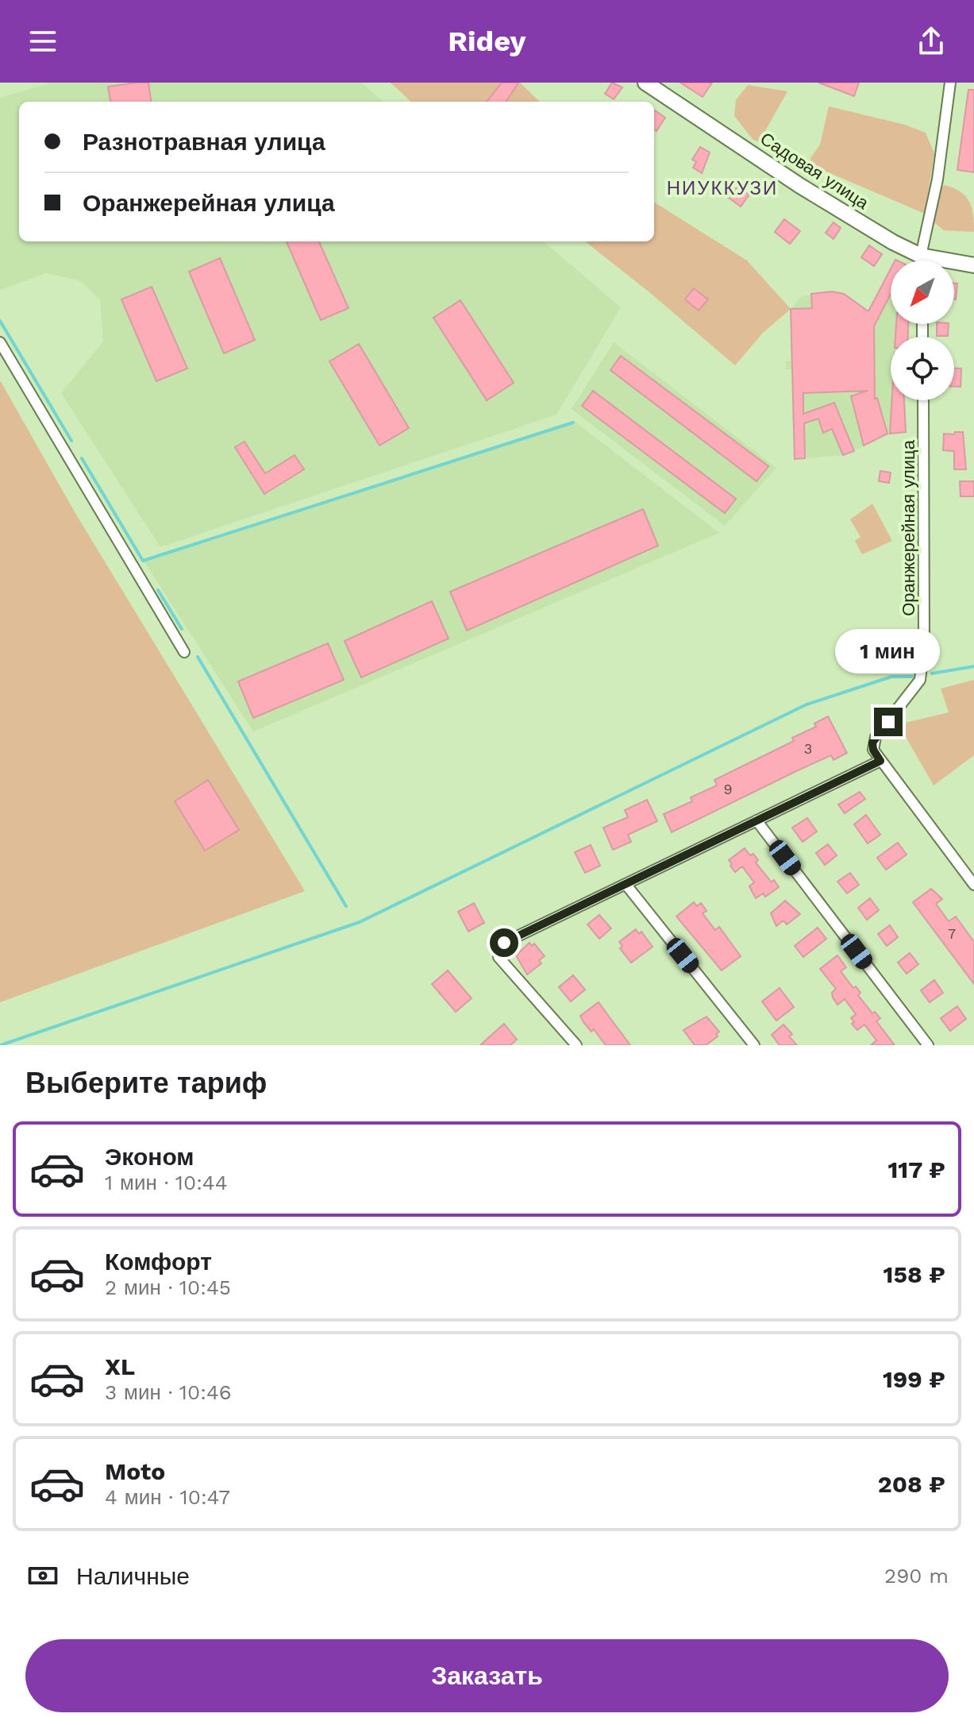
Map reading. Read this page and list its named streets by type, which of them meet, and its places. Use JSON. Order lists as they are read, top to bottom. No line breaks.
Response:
{"streets":{"main road":["Садовая улица"],"street":["Оранжерейная улица"]},"districts":["НИУККУЗИ"],"house_numbers":["3","9","7"],"north":"bottom left","page":{"header":"Ridey","banner":["Разнотравная улица","Оранжерейная улица"],"bubble":"1 мин","heading":"Выберите тариф","list":[{"name":"Эконом","note":"1 мин · 10:44","value":"117 ₽"},{"name":"Комфорт","note":"2 мин · 10:45","value":"158 ₽"},{"name":"XL","note":"3 мин · 10:46","value":"199 ₽"},{"name":"Moto","note":"4 мин · 10:47","value":"208 ₽"}],"pay":["Наличные","290 m"],"buttons":"Заказать"}}
